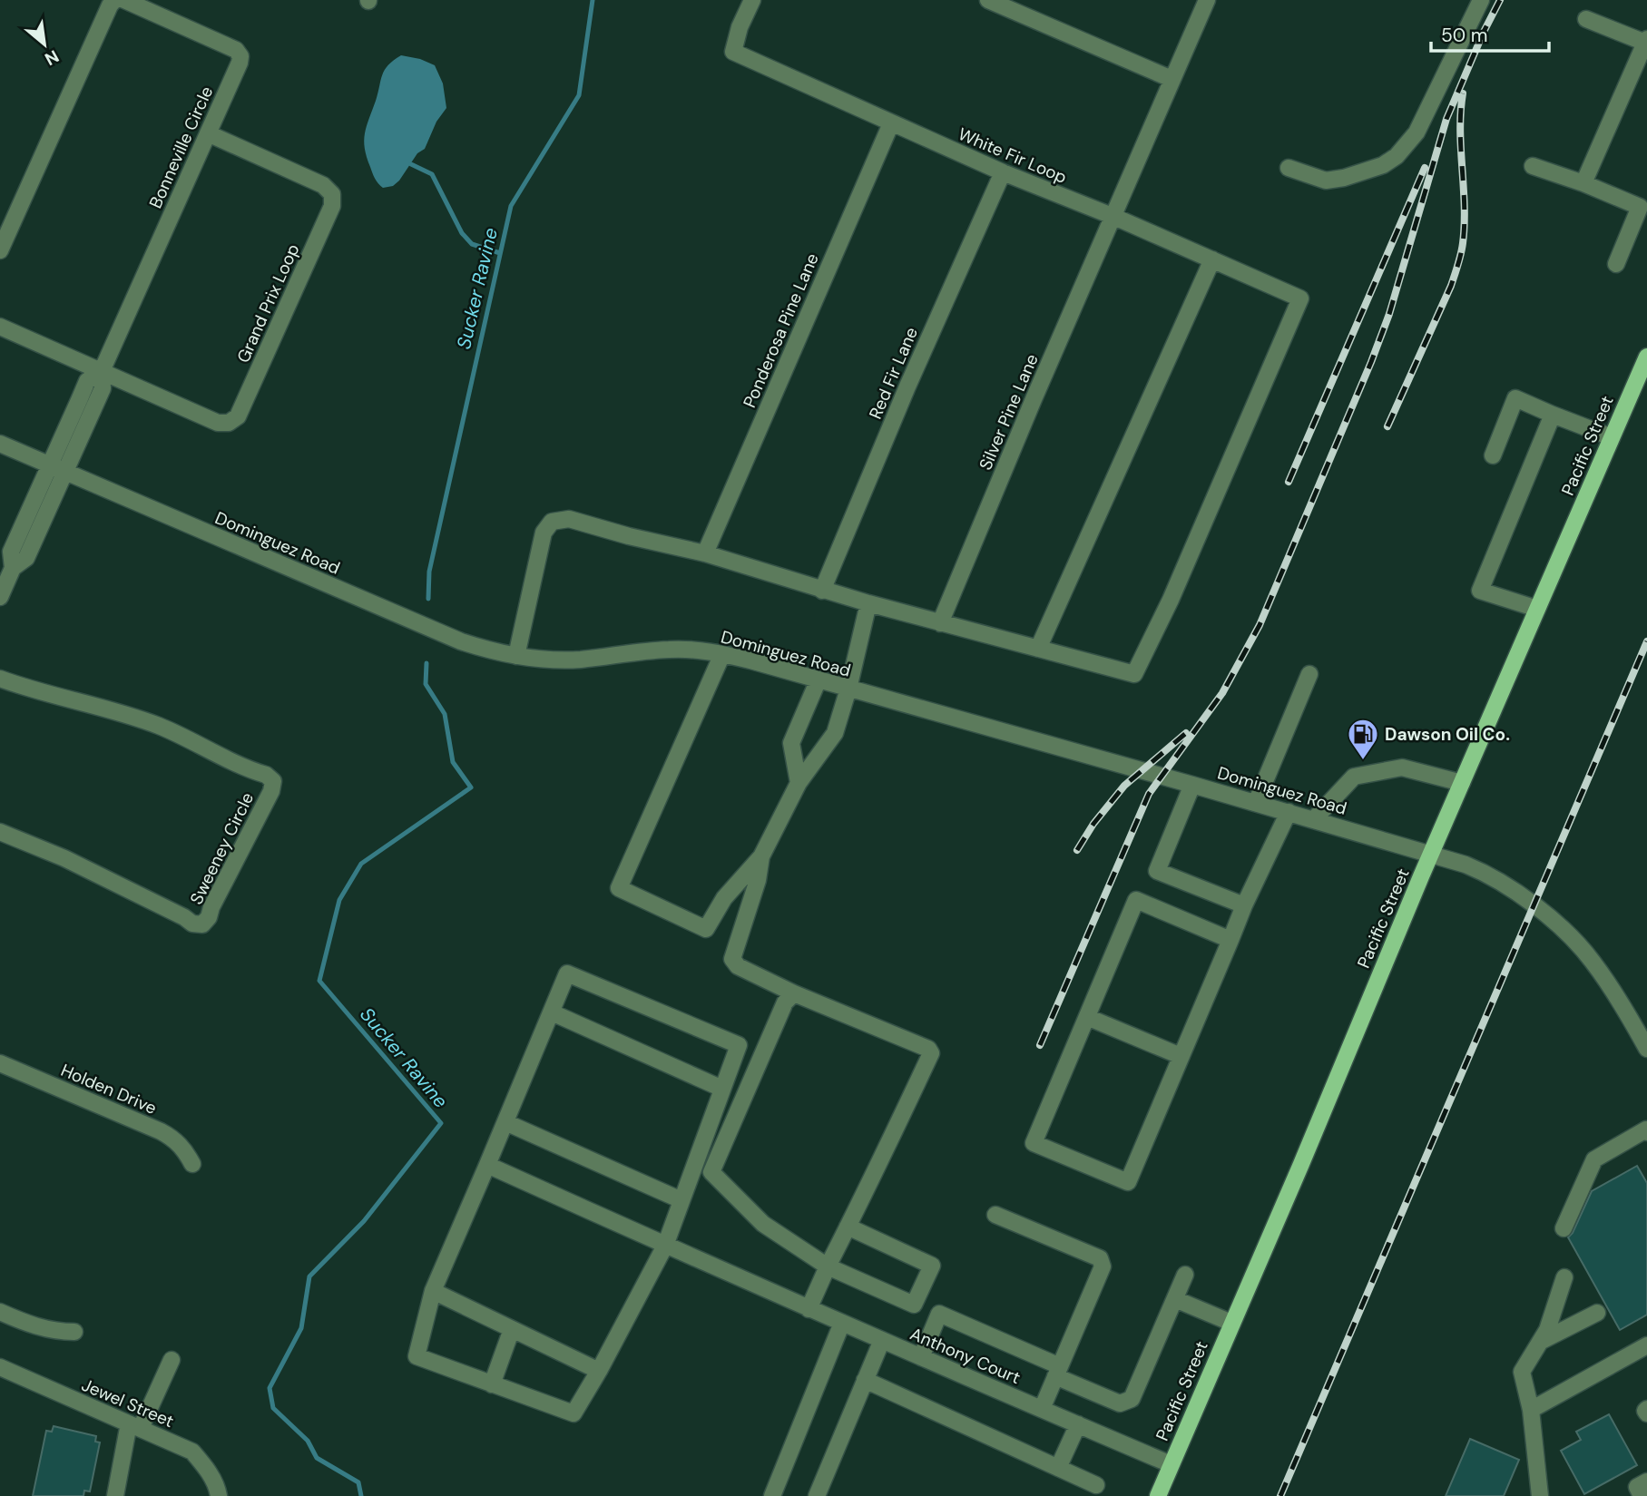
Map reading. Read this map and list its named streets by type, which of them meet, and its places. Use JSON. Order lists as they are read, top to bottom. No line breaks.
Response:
{"streets":{"main road":["Pacific Street"],"street":["Bonneville Circle","White Fir Loop","Grand Prix Loop","Ponderosa Pine Lane","Red Fir Lane","Silver Pine Lane","Dominguez Road","Sweeney Circle","Holden Drive","Anthony Court","Jewel Street"]},"crossings":[["Bonneville Circle","Grand Prix Loop"],["Bonneville Circle","Dominguez Road"],["White Fir Loop","Ponderosa Pine Lane"],["White Fir Loop","Red Fir Lane"],["White Fir Loop","Silver Pine Lane"],["Pacific Street","Dominguez Road"],["Pacific Street","Anthony Court"]],"water":["Sucker Ravine"],"places":{"fuel station":["Dawson Oil Co."]},"scale_bar":"50 m","north":"bottom right"}
